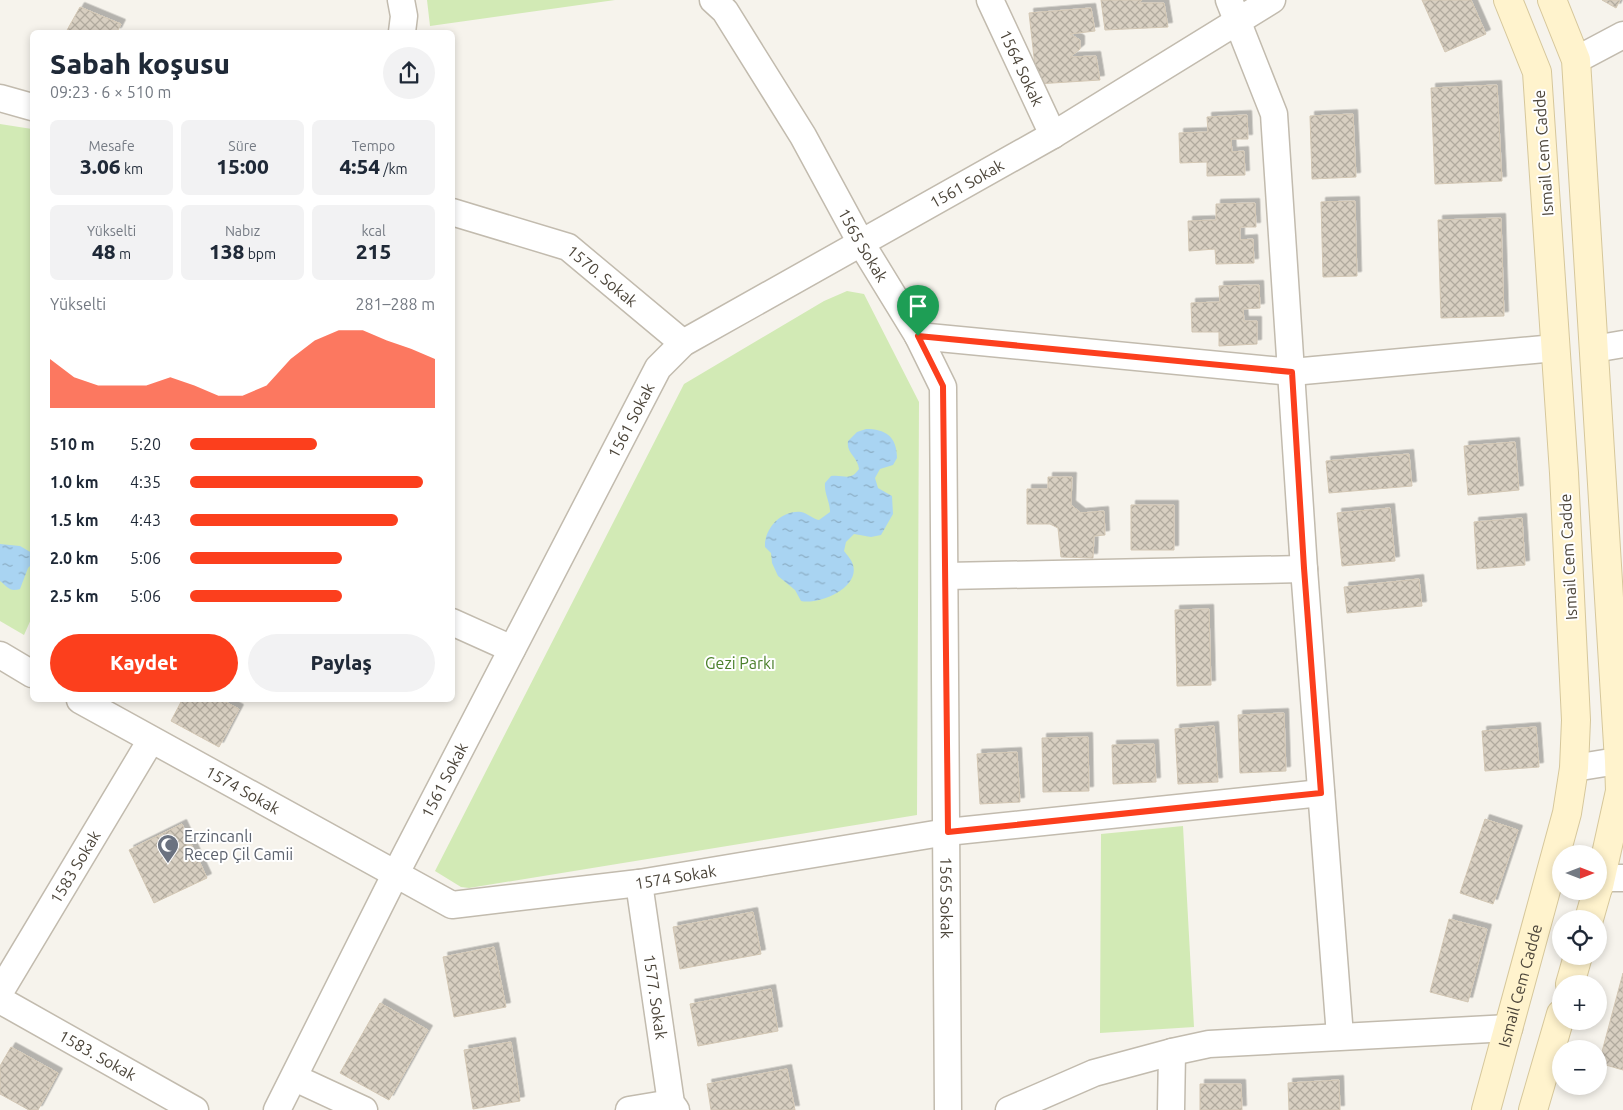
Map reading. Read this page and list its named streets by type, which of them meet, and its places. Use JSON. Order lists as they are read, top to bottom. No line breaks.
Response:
{"streets":{"main road":["Ismail Cem Cadde"],"street":["1564 Sokak","1561 Sokak","1565 Sokak","1570. Sokak","1574 Sokak","1583 Sokak","1577. Sokak","1583. Sokak"]},"crossings":[["1564 Sokak","1561 Sokak"],["1561 Sokak","1565 Sokak"],["1561 Sokak","1570. Sokak"],["1561 Sokak","1574 Sokak"],["1565 Sokak","1574 Sokak"],["1574 Sokak","1583 Sokak"],["1574 Sokak","1577. Sokak"]],"parks":["Gezi Parkı"],"places":{"mosque":["Erzincanlı Recep Çil Camii"]},"north":"right","page":{"heading":["Sabah koşusu","09:23 · 6 × 510 m"],"stats":[["Mesafe","3.06 km"],["Süre","15:00"],["Tempo","4:54 /km"],["Yükselti","48 m"],["Nabız","138 bpm"],["kcal","215"]],"chart":["Yükselti","281–288 m"],"list":[{"name":"510 m","note":"5:20"},{"name":"1.0 km","note":"4:35"},{"name":"1.5 km","note":"4:43"},{"name":"2.0 km","note":"5:06"},{"name":"2.5 km","note":"5:06"}],"buttons":["Kaydet","Paylaş"],"map_buttons":["+","−"]}}
